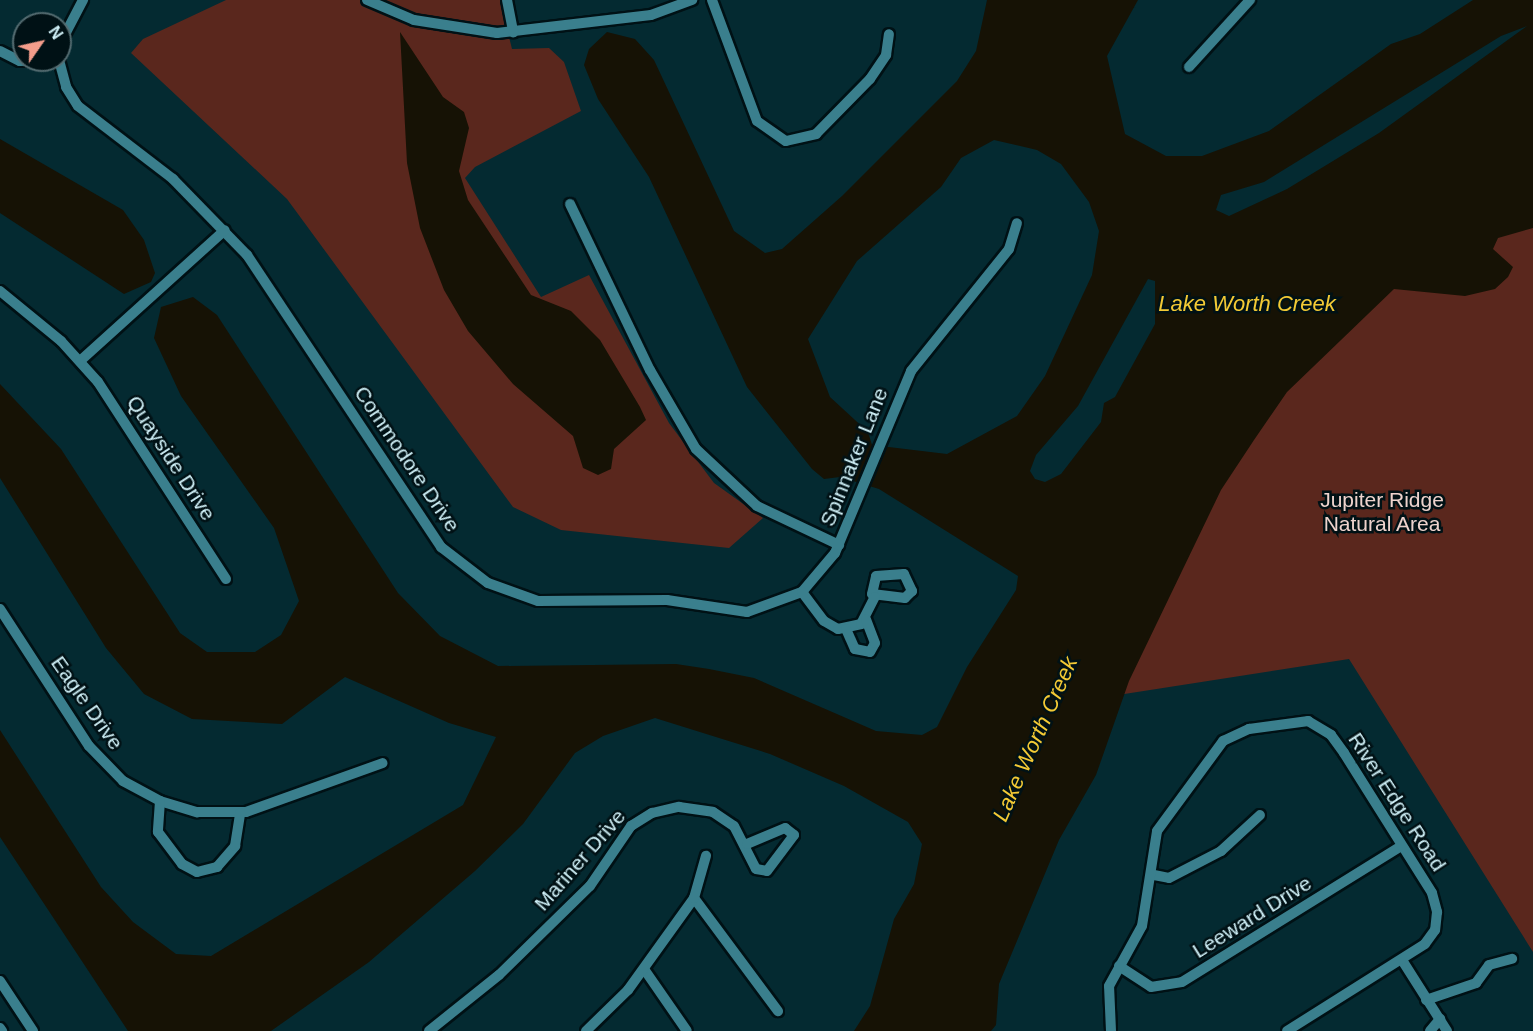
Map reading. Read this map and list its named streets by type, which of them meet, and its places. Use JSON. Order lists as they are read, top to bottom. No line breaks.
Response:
{"streets":{"street":["Spinnaker Lane","Quayside Drive","Commodore Drive","Eagle Drive","River Edge Road","Mariner Drive","Leeward Drive"]},"crossings":[["River Edge Road","Leeward Drive"]],"water":["Lake Worth Creek"],"parks":["Jupiter Ridge Natural Area"],"north":"top right"}
